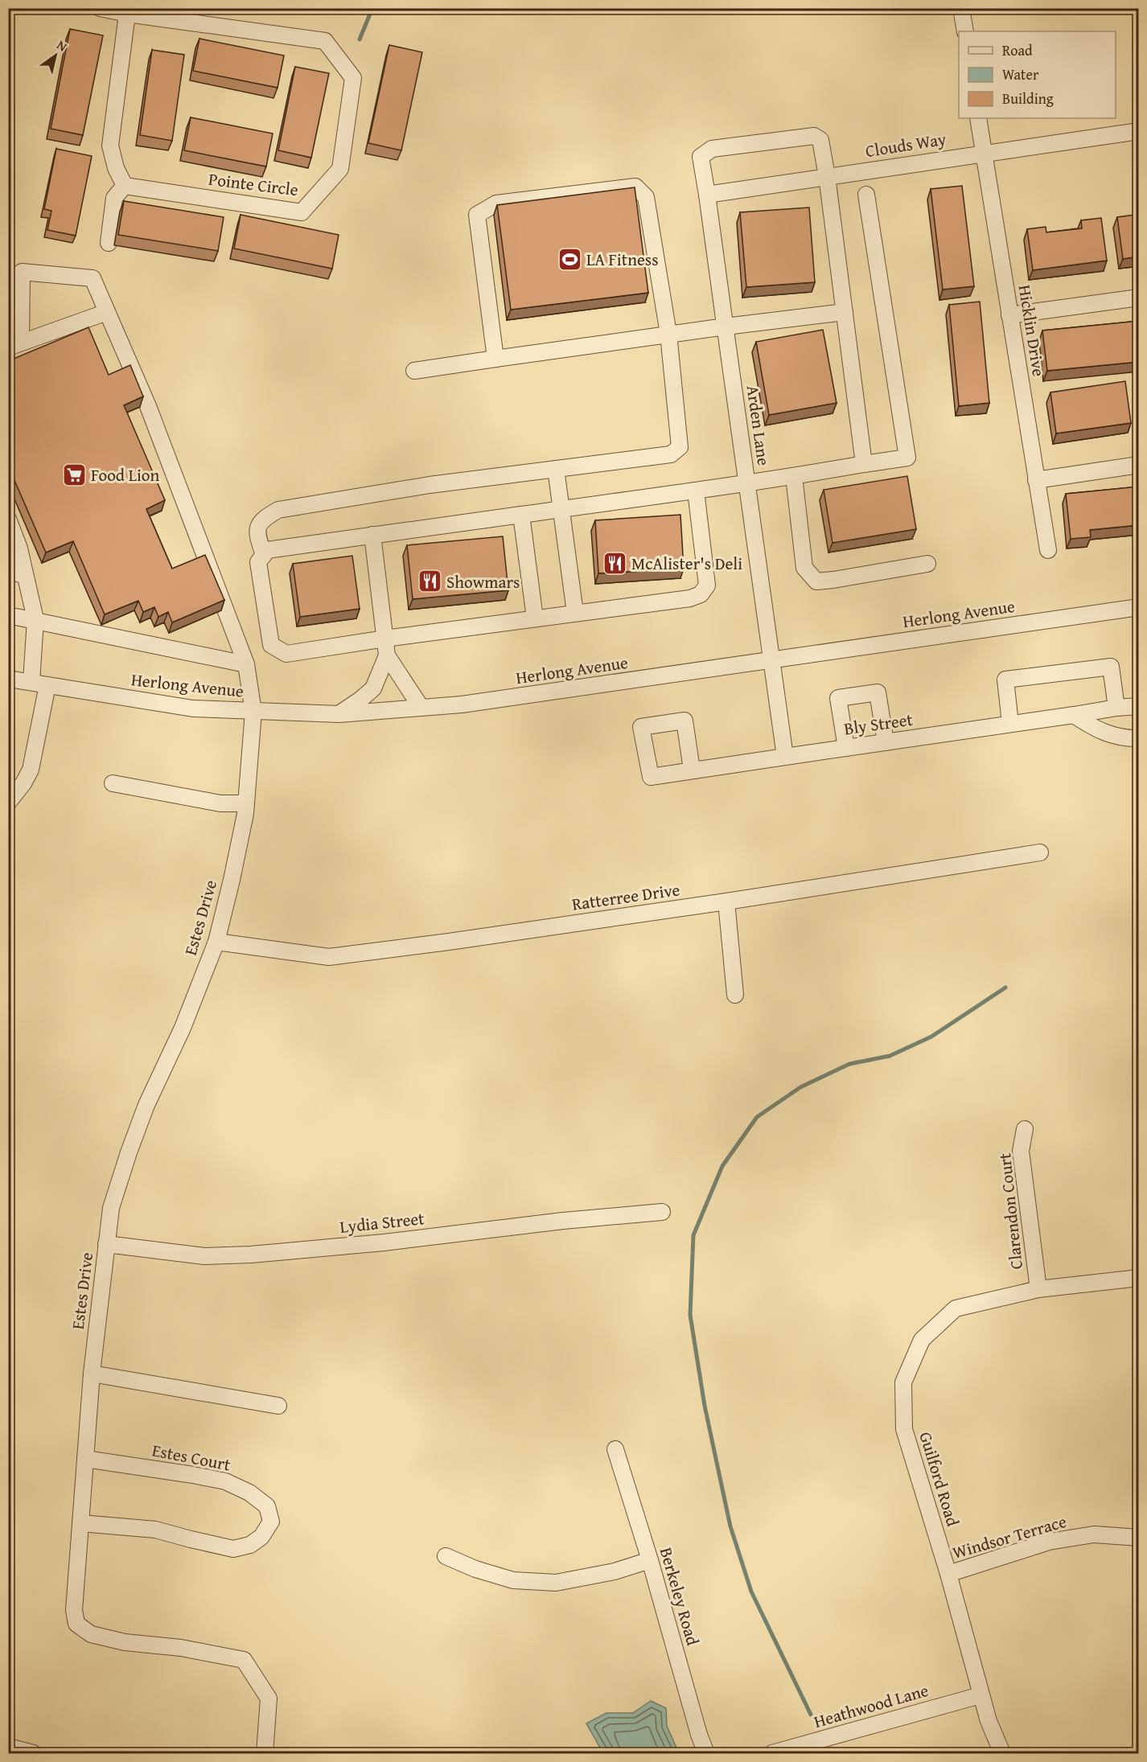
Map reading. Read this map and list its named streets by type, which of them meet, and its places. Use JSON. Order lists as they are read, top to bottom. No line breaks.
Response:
{"streets":{"street":["Clouds Way","Pointe Circle","Hicklin Drive","Arden Lane","Herlong Avenue","Bly Street","Ratterree Drive","Estes Drive","Clarendon Court","Lydia Street","Estes Court","Guilford Road","Windsor Terrace","Berkeley Road","Heathwood Lane"]},"crossings":[["Clouds Way","Hicklin Drive"],["Clouds Way","Arden Lane"],["Arden Lane","Herlong Avenue"],["Herlong Avenue","Estes Drive"],["Ratterree Drive","Estes Drive"],["Estes Drive","Lydia Street"],["Estes Drive","Estes Court"],["Clarendon Court","Guilford Road"],["Guilford Road","Windsor Terrace"],["Guilford Road","Heathwood Lane"]],"places":{"sports":["LA Fitness"],"supermarket":["Food Lion"],"restaurant":["McAlister's Deli","Showmars"]},"legend":["Road","Water","Building"],"north":"top right"}
